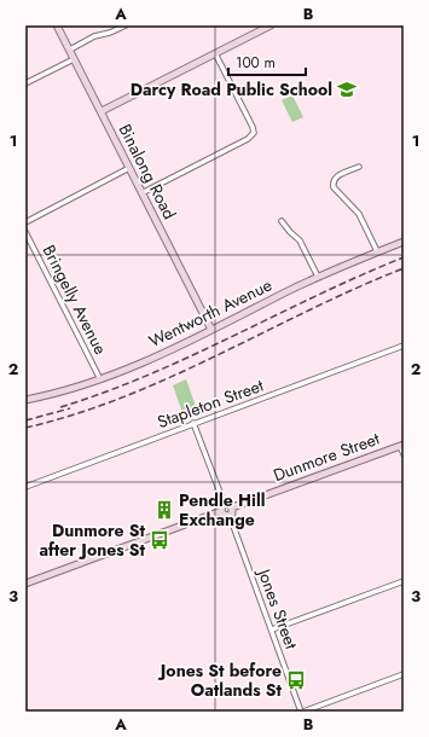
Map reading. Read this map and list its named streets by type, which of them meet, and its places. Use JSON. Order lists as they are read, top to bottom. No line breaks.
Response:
{"streets":{"main road":["Binalong Road","Wentworth Avenue","Dunmore Street"],"street":["Bringelly Avenue","Stapleton Street","Jones Street"]},"crossings":[["Binalong Road","Wentworth Avenue"],["Bringelly Avenue","Wentworth Avenue"],["Dunmore Street","Jones Street"]],"places":{"school or university":["Darcy Road Public School"],"building":["Pendle Hill Exchange"],"bus stop":["Dunmore St after Jones St","Jones St before Oatlands St"]},"scale_bar":"100 m","grid":{"columns":["A","B"],"rows":["1","2","3"]}}
